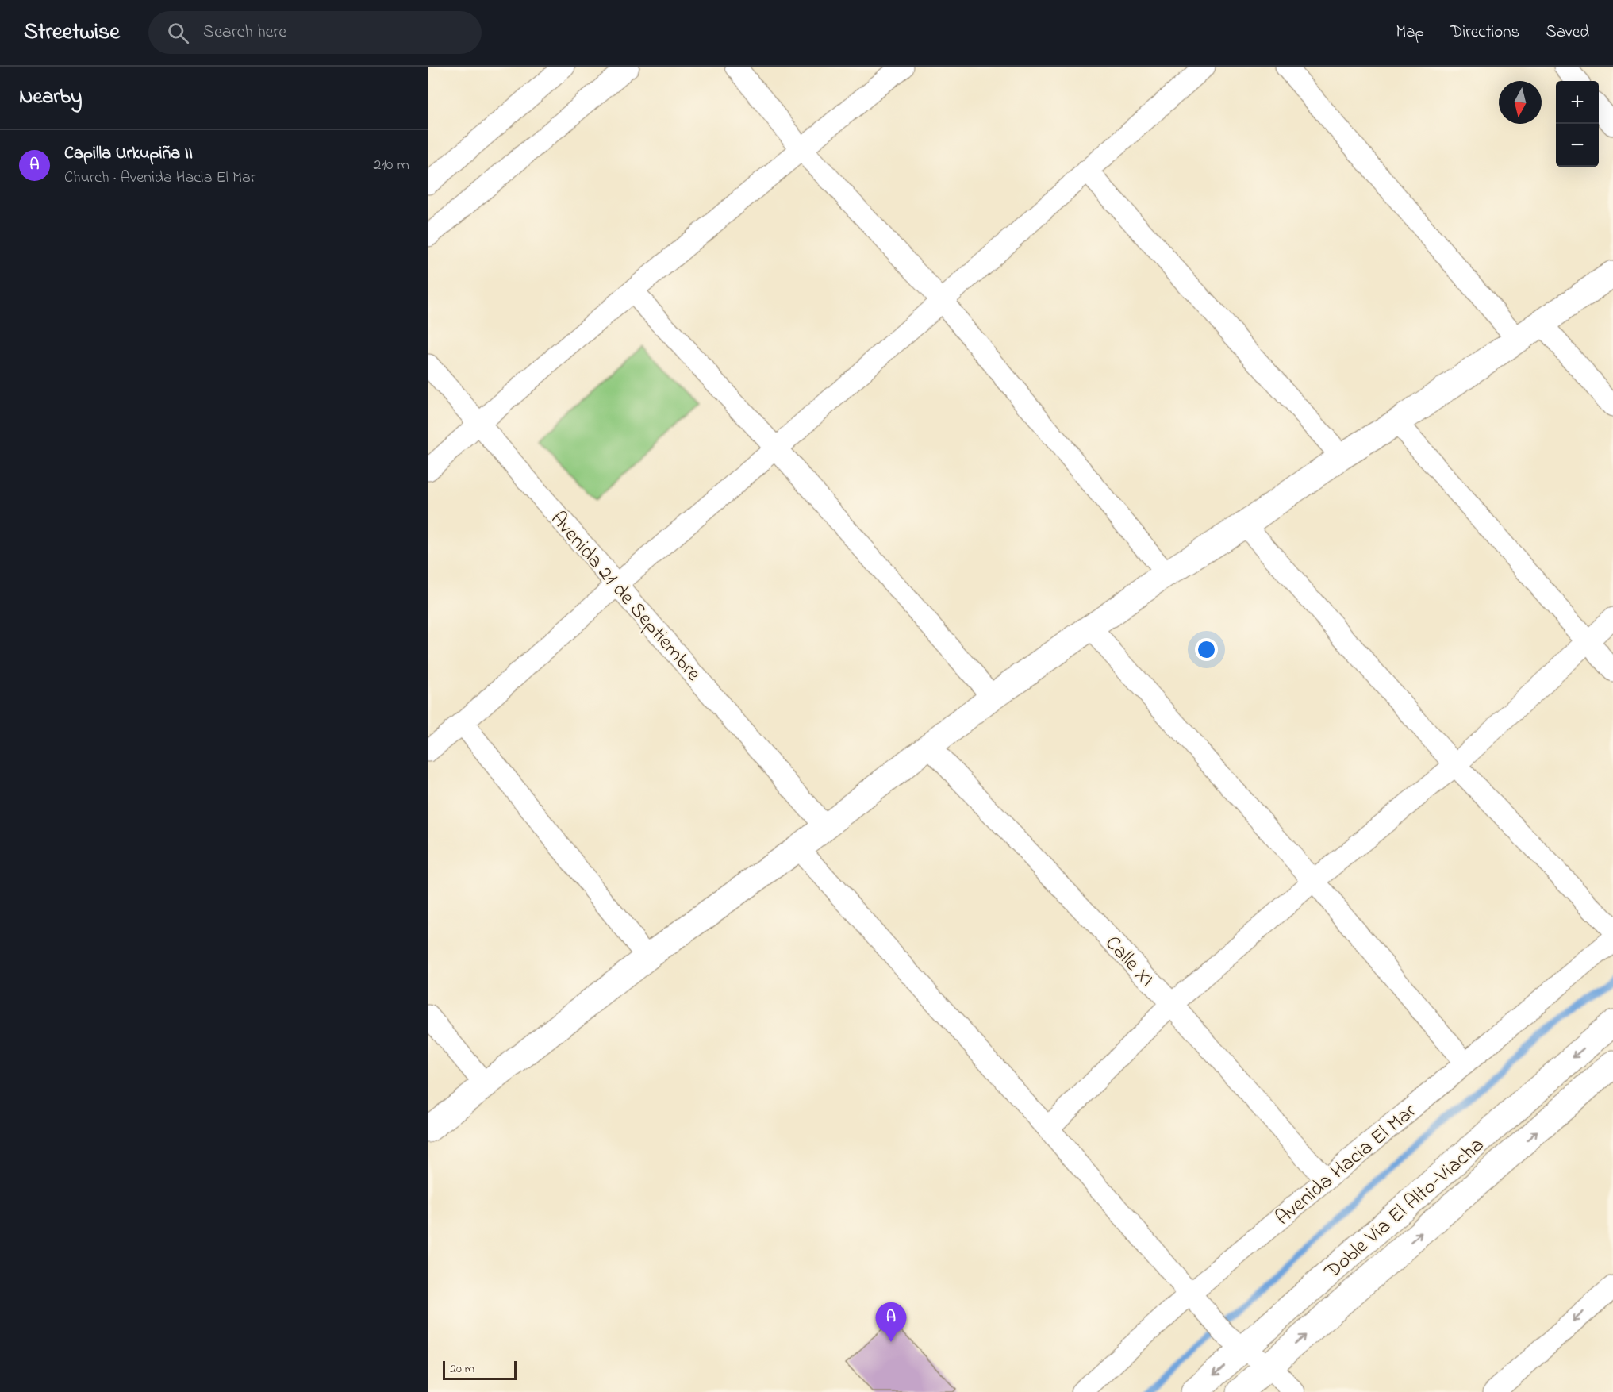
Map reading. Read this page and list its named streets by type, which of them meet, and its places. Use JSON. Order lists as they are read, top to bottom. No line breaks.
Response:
{"streets":{"main road":["Doble Vía El Alto-Viacha"],"street":["Avenida 21 de Septiembre","Calle XI","Avenida Hacia El Mar"]},"crossings":[["Calle XI","Avenida Hacia El Mar"]],"scale_bar":"20 m","north":"bottom","page":{"header":"Streetwise","search":"Search here","nav":["Map","Directions","Saved"],"heading":"Nearby","map_buttons":["+","−"],"list":[{"mark":"A","name":"Capilla Urkupiña II","note":"Church · Avenida Hacia El Mar","value":"210 m"}],"pins":"A","scale":"20 m"}}
